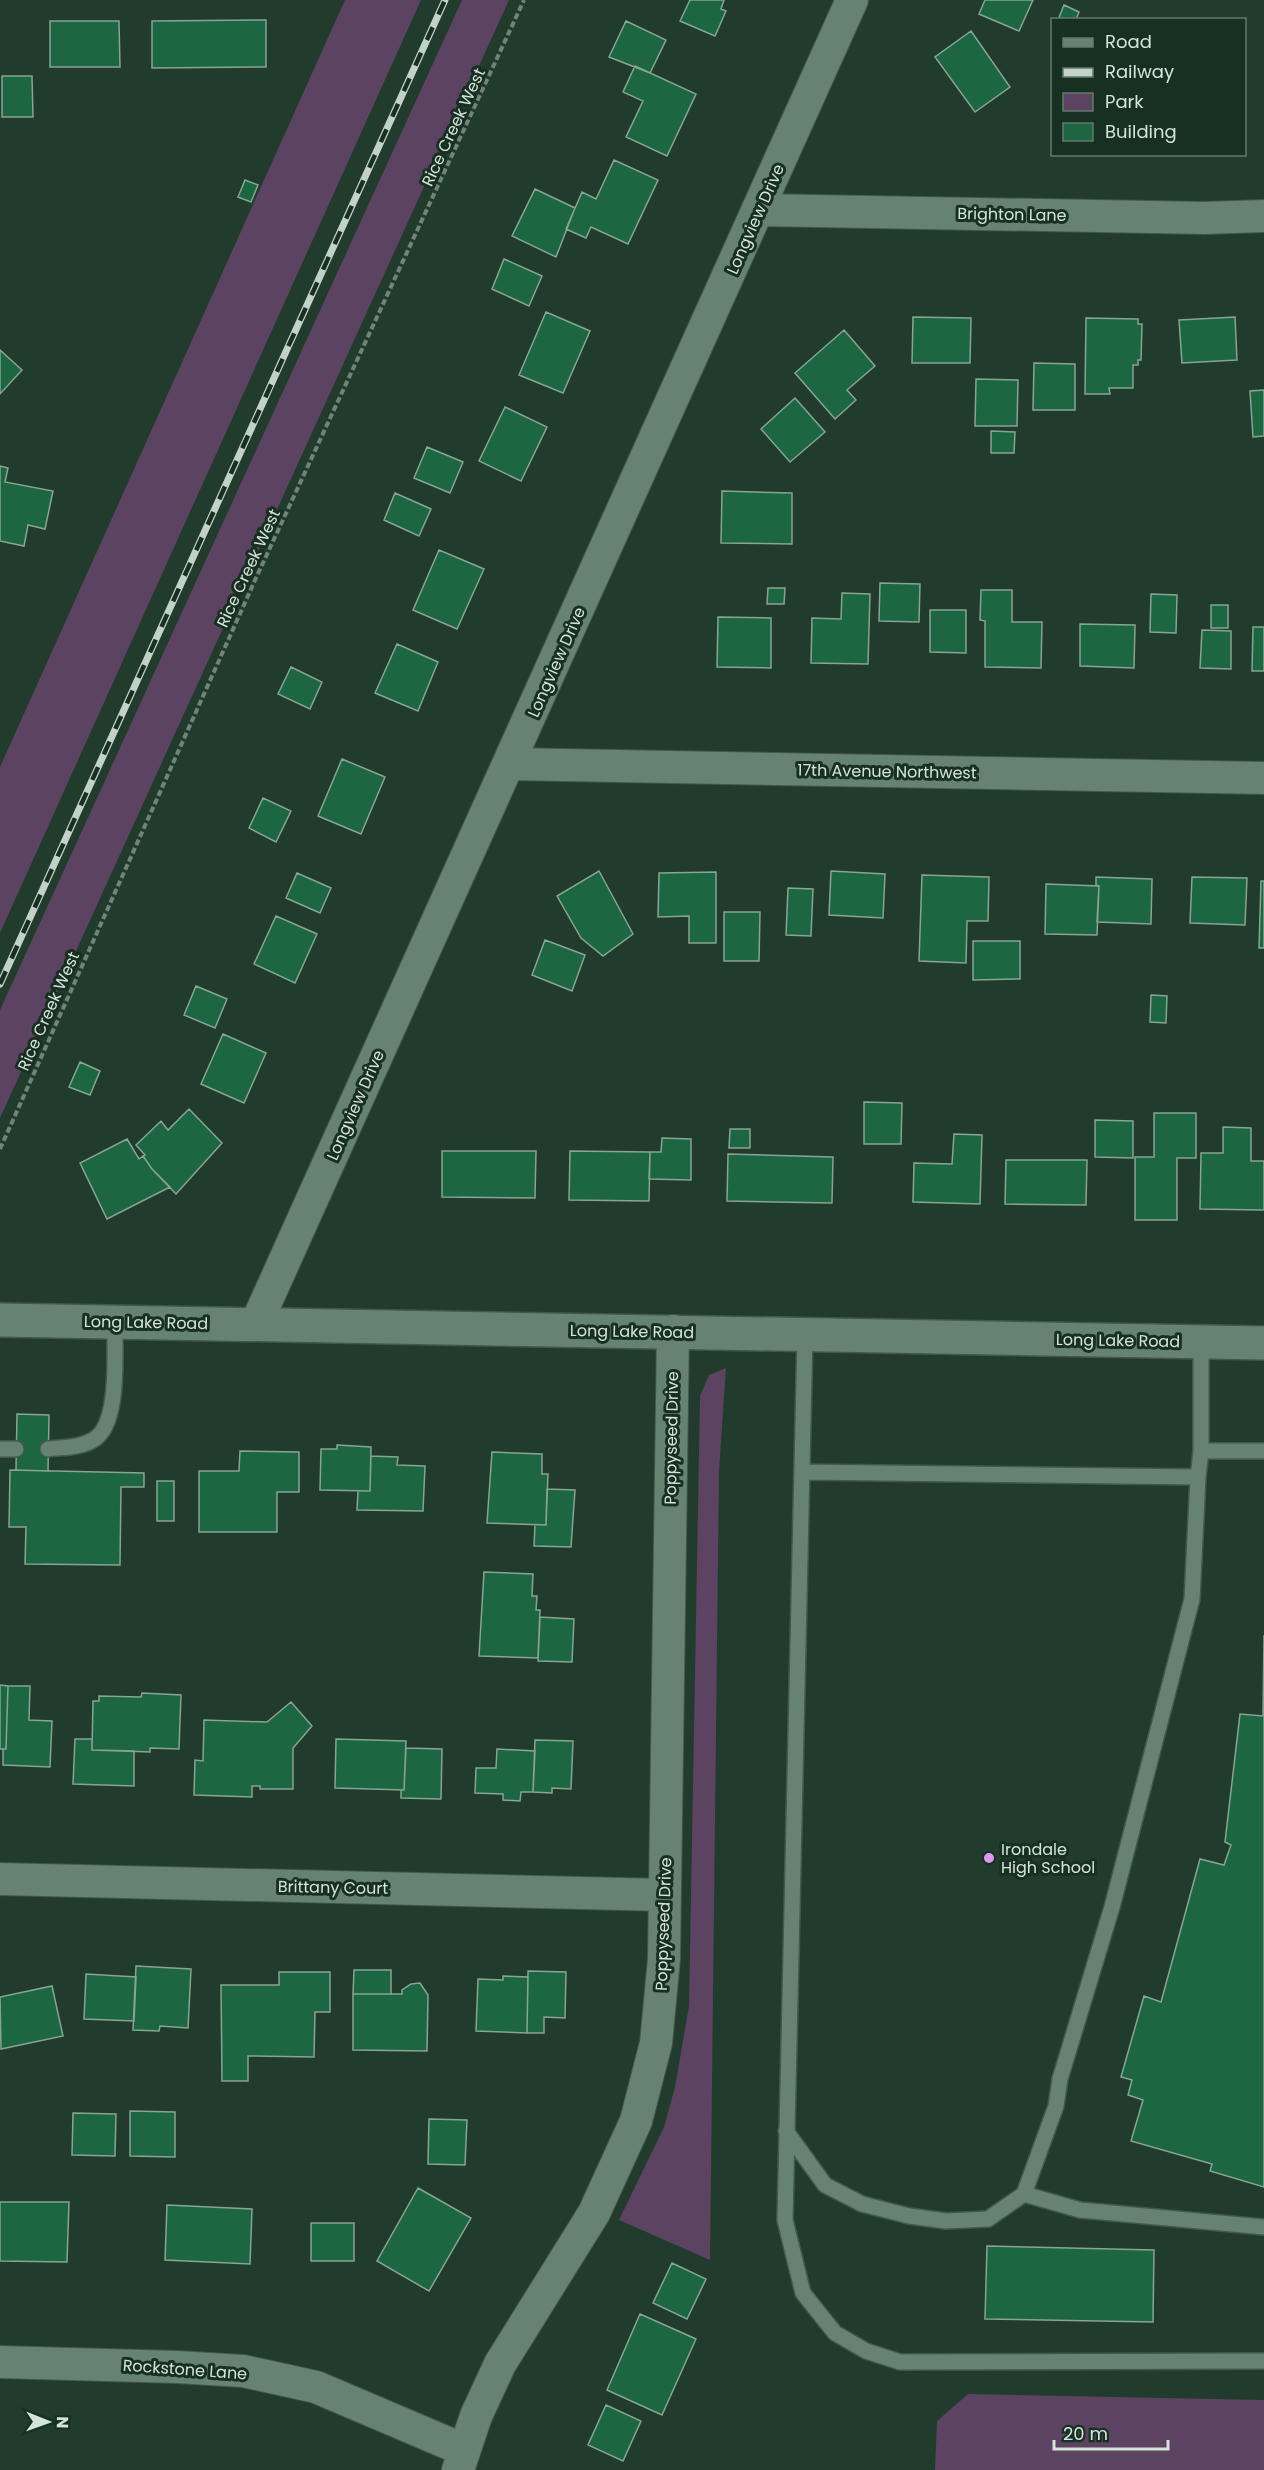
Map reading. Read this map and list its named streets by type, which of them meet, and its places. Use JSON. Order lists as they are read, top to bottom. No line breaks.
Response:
{"streets":{"street":["Brighton Lane","Longview Drive","17th Avenue Northwest","Long Lake Road","Poppyseed Drive","Brittany Court","Rockstone Lane"],"path":["Rice Creek West"]},"crossings":[["Brighton Lane","Longview Drive"],["Longview Drive","17th Avenue Northwest"],["Longview Drive","Long Lake Road"],["Long Lake Road","Poppyseed Drive"],["Poppyseed Drive","Brittany Court"],["Poppyseed Drive","Rockstone Lane"]],"places":["Irondale High School"],"legend":["Road","Railway","Park","Building"],"scale_bar":"20 m","north":"right"}
